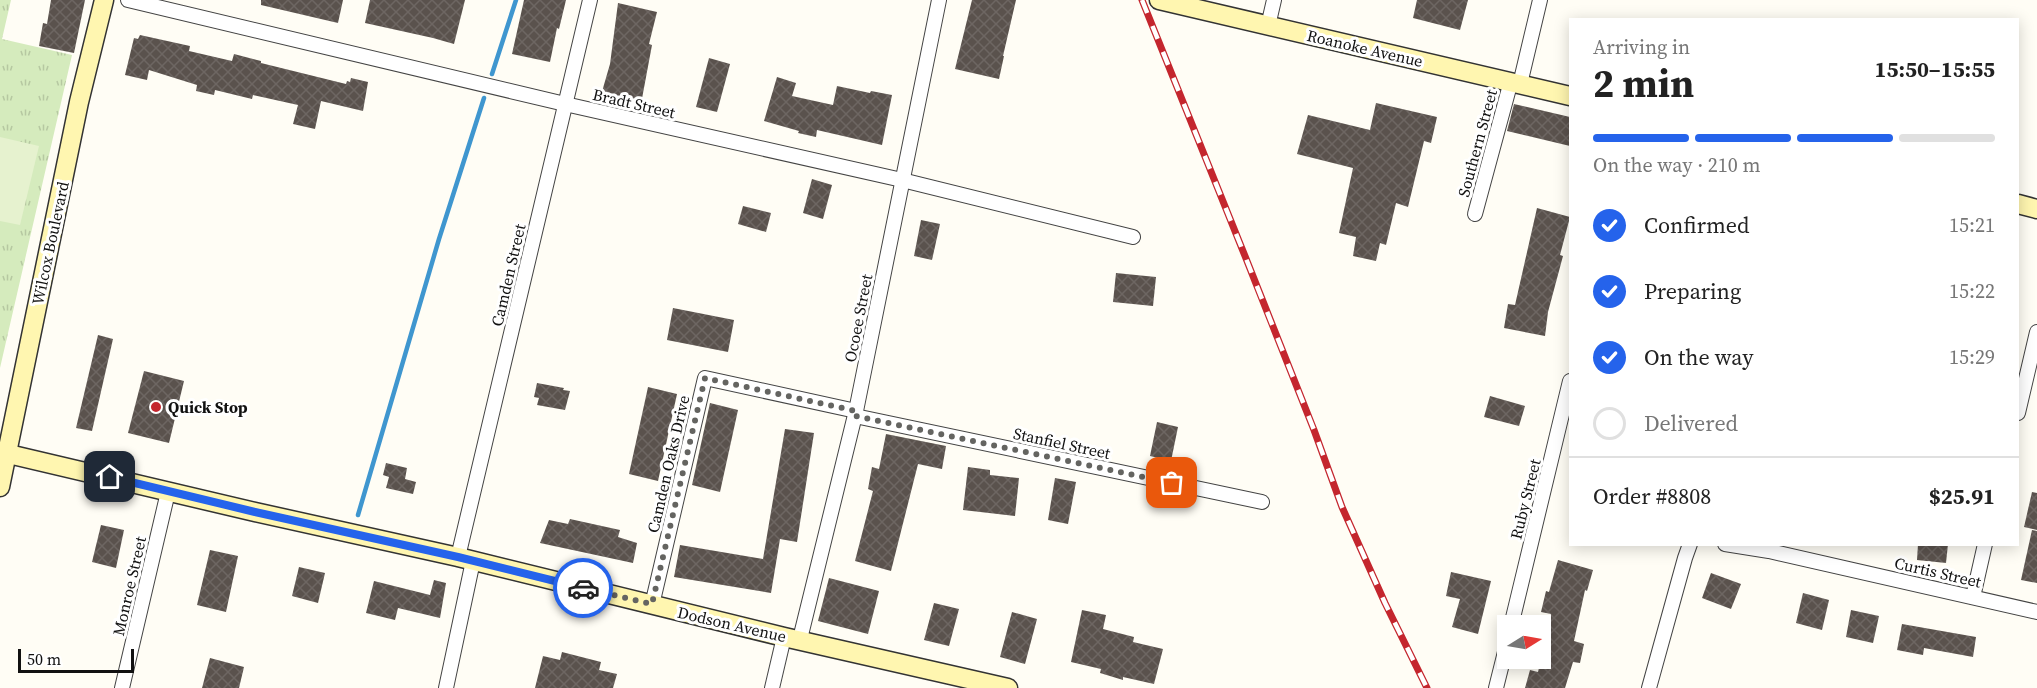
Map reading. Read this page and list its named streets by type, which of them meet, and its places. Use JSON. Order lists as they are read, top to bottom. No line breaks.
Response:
{"streets":{"main road":["Roanoke Avenue","Wilcox Boulevard","Dodson Avenue"],"street":["Bradt Street","Southern Street","Camden Street","Ocoee Street","Stanfiel Street","Camden Oaks Drive","Ruby Street","Curtis Street","Monroe Street"]},"crossings":[["Roanoke Avenue","Southern Street"],["Bradt Street","Camden Street"],["Bradt Street","Ocoee Street"],["Wilcox Boulevard","Dodson Avenue"],["Camden Street","Dodson Avenue"],["Ocoee Street","Stanfiel Street"],["Ocoee Street","Camden Oaks Drive"],["Ocoee Street","Dodson Avenue"],["Stanfiel Street","Camden Oaks Drive"],["Camden Oaks Drive","Dodson Avenue"],["Monroe Street","Dodson Avenue"]],"places":["Quick Stop"],"scale_bar":"50 m","north":"right","page":{"heading":["2 min","Arriving in","15:50–15:55"],"panel":["Order #8808","$25.91"],"bar":"On the way · 210 m","list":[["Confirmed","15:21"],["Preparing","15:22"],["On the way","15:29"],"Delivered"],"scale":"50 m"}}
